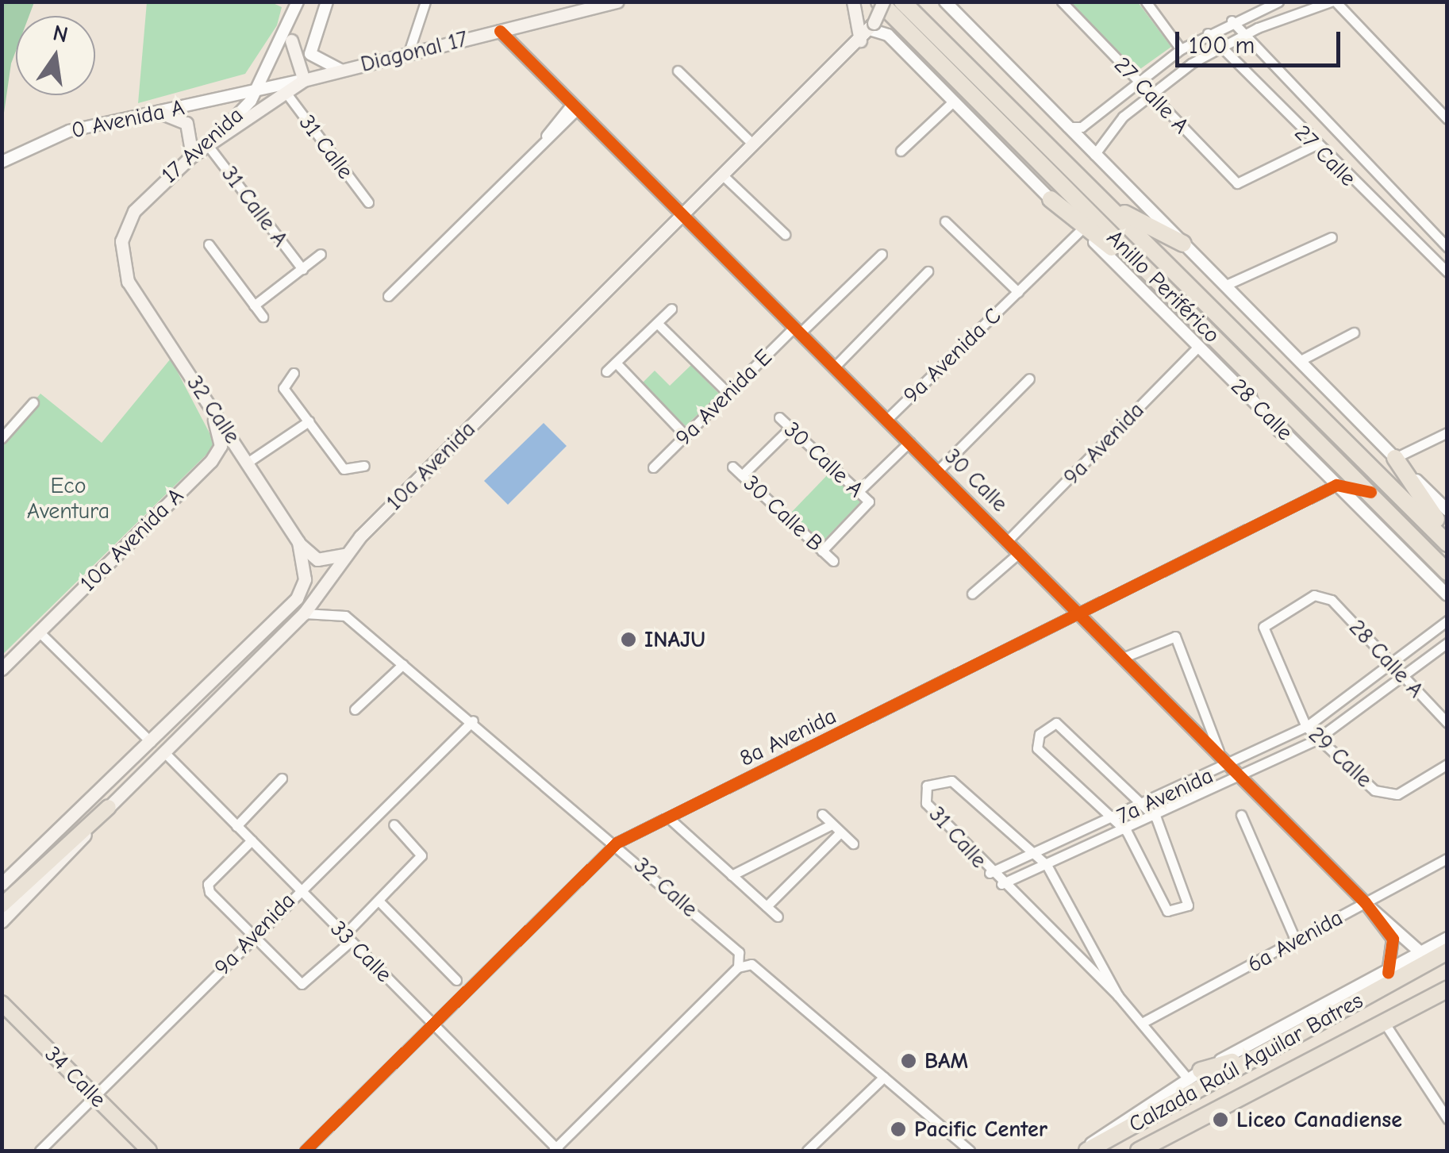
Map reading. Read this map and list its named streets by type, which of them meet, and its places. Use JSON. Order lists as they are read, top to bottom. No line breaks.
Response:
{"streets":{"highway":["Anillo Periférico","Calzada Raúl Aguilar Batres"],"main road":["Diagonal 17","17 Avenida","32 Calle","10a Avenida","10a Avenida A","34 Calle"],"street":["27 Calle A","0 Avenida A","31 Calle","27 Calle","31 Calle A","9a Avenida C","9a Avenida E","28 Calle","9a Avenida","30 Calle A","30 Calle","30 Calle B","28 Calle A","8a Avenida","29 Calle","7a Avenida","6a Avenida","33 Calle"]},"crossings":[["Diagonal 17","0 Avenida A"],["Diagonal 17","17 Avenida"],["Diagonal 17","31 Calle"],["Diagonal 17","31 Calle A"],["Diagonal 17","30 Calle"],["27 Calle A","27 Calle"],["0 Avenida A","17 Avenida"],["17 Avenida","31 Calle A"],["17 Avenida","32 Calle"],["31 Calle","7a Avenida"],["31 Calle","6a Avenida"],["9a Avenida C","28 Calle"],["9a Avenida C","30 Calle"],["9a Avenida E","30 Calle"],["32 Calle","9a Avenida"],["32 Calle","10a Avenida"],["32 Calle","10a Avenida A"],["32 Calle","8a Avenida"],["28 Calle","9a Avenida"],["28 Calle","10a Avenida"],["28 Calle","8a Avenida"],["9a Avenida","30 Calle"],["9a Avenida","33 Calle"],["9a Avenida","34 Calle"],["30 Calle A","30 Calle B"],["10a Avenida","30 Calle"],["10a Avenida","33 Calle"],["30 Calle","8a Avenida"],["30 Calle","7a Avenida"],["30 Calle","6a Avenida"],["28 Calle A","29 Calle"],["28 Calle A","7a Avenida"],["8a Avenida","33 Calle"],["29 Calle","7a Avenida"]],"parks":["Eco Aventura"],"places":["INAJU","BAM","Liceo Canadiense","Pacific Center"],"scale_bar":"100 m","north":"top"}
